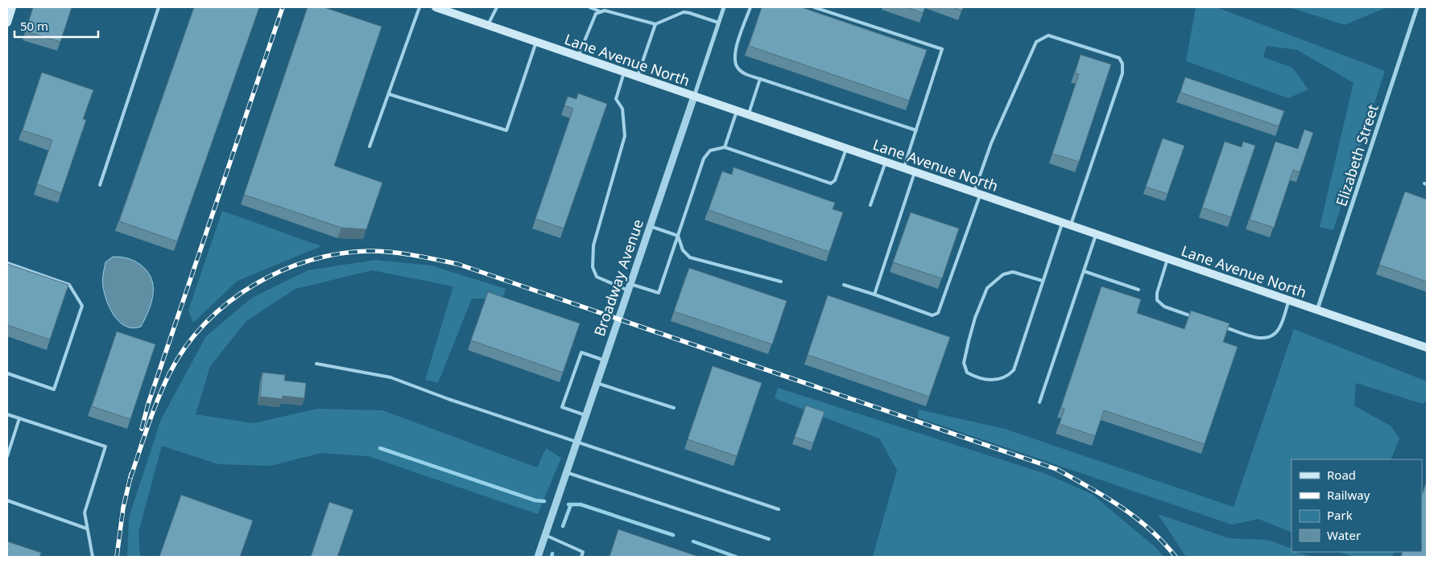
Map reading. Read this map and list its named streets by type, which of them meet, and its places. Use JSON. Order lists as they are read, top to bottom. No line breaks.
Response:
{"streets":{"main road":["Lane Avenue North"],"street":["Elizabeth Street","Broadway Avenue"]},"crossings":[["Lane Avenue North","Elizabeth Street"],["Lane Avenue North","Broadway Avenue"]],"legend":["Road","Railway","Park","Water"],"scale_bar":"50 m"}
